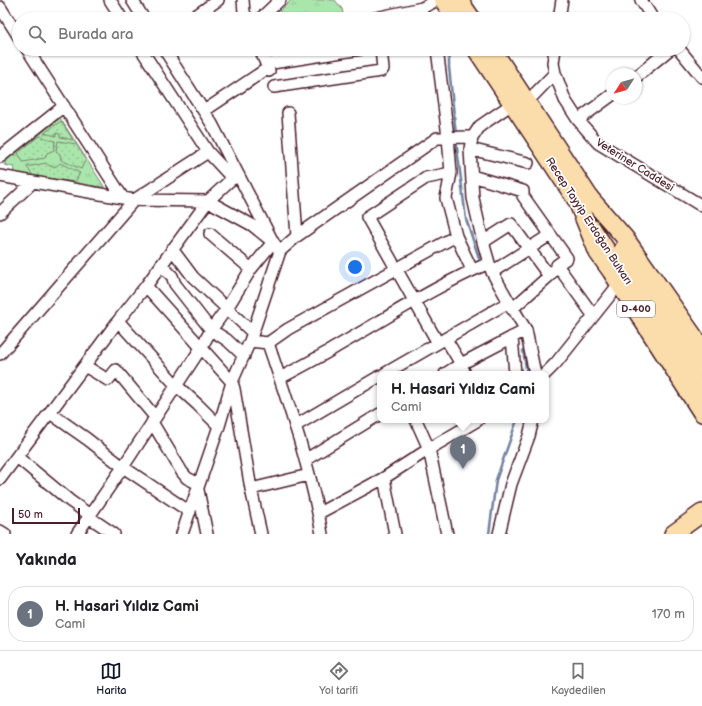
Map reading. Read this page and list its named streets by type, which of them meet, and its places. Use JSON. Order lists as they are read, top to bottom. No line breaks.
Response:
{"streets":{"highway":["Recep Tayyip Erdoğan Bulvarı","D-400"],"street":["Veteriner Caddesi"]},"crossings":[["Recep Tayyip Erdoğan Bulvarı","D-400"]],"scale_bar":"50 m","north":"bottom left","page":{"search":"Burada ara","popup":["H. Hasari Yıldız Cami","Cami"],"pins":"1","scale":"50 m","heading":"Yakında","list":[{"mark":"1","name":"H. Hasari Yıldız Cami","note":"Cami","value":"170 m"}],"nav":["Harita","Yol tarifi","Kaydedilen"]}}
